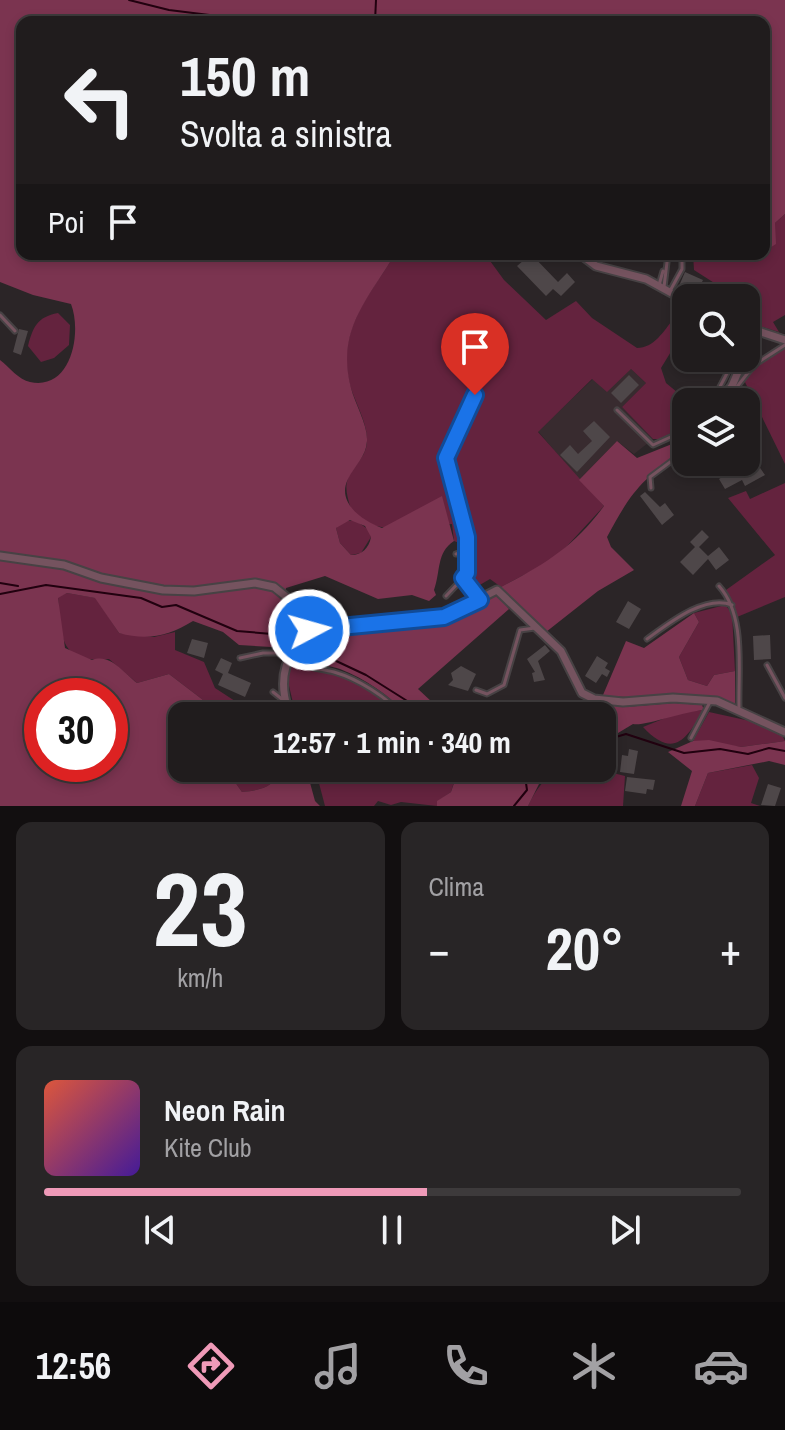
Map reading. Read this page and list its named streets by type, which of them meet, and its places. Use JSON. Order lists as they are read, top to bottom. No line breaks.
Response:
{"page":{"turn":["150 m","Svolta a sinistra"],"then":"Poi","limit":"30","trip":"12:57 · 1 min · 340 m","tile":[["23","km/h"],"Clima"],"heat":["−","20°","+"],"song":["Neon Rain","Kite Club"],"tabs":"12:56"}}
